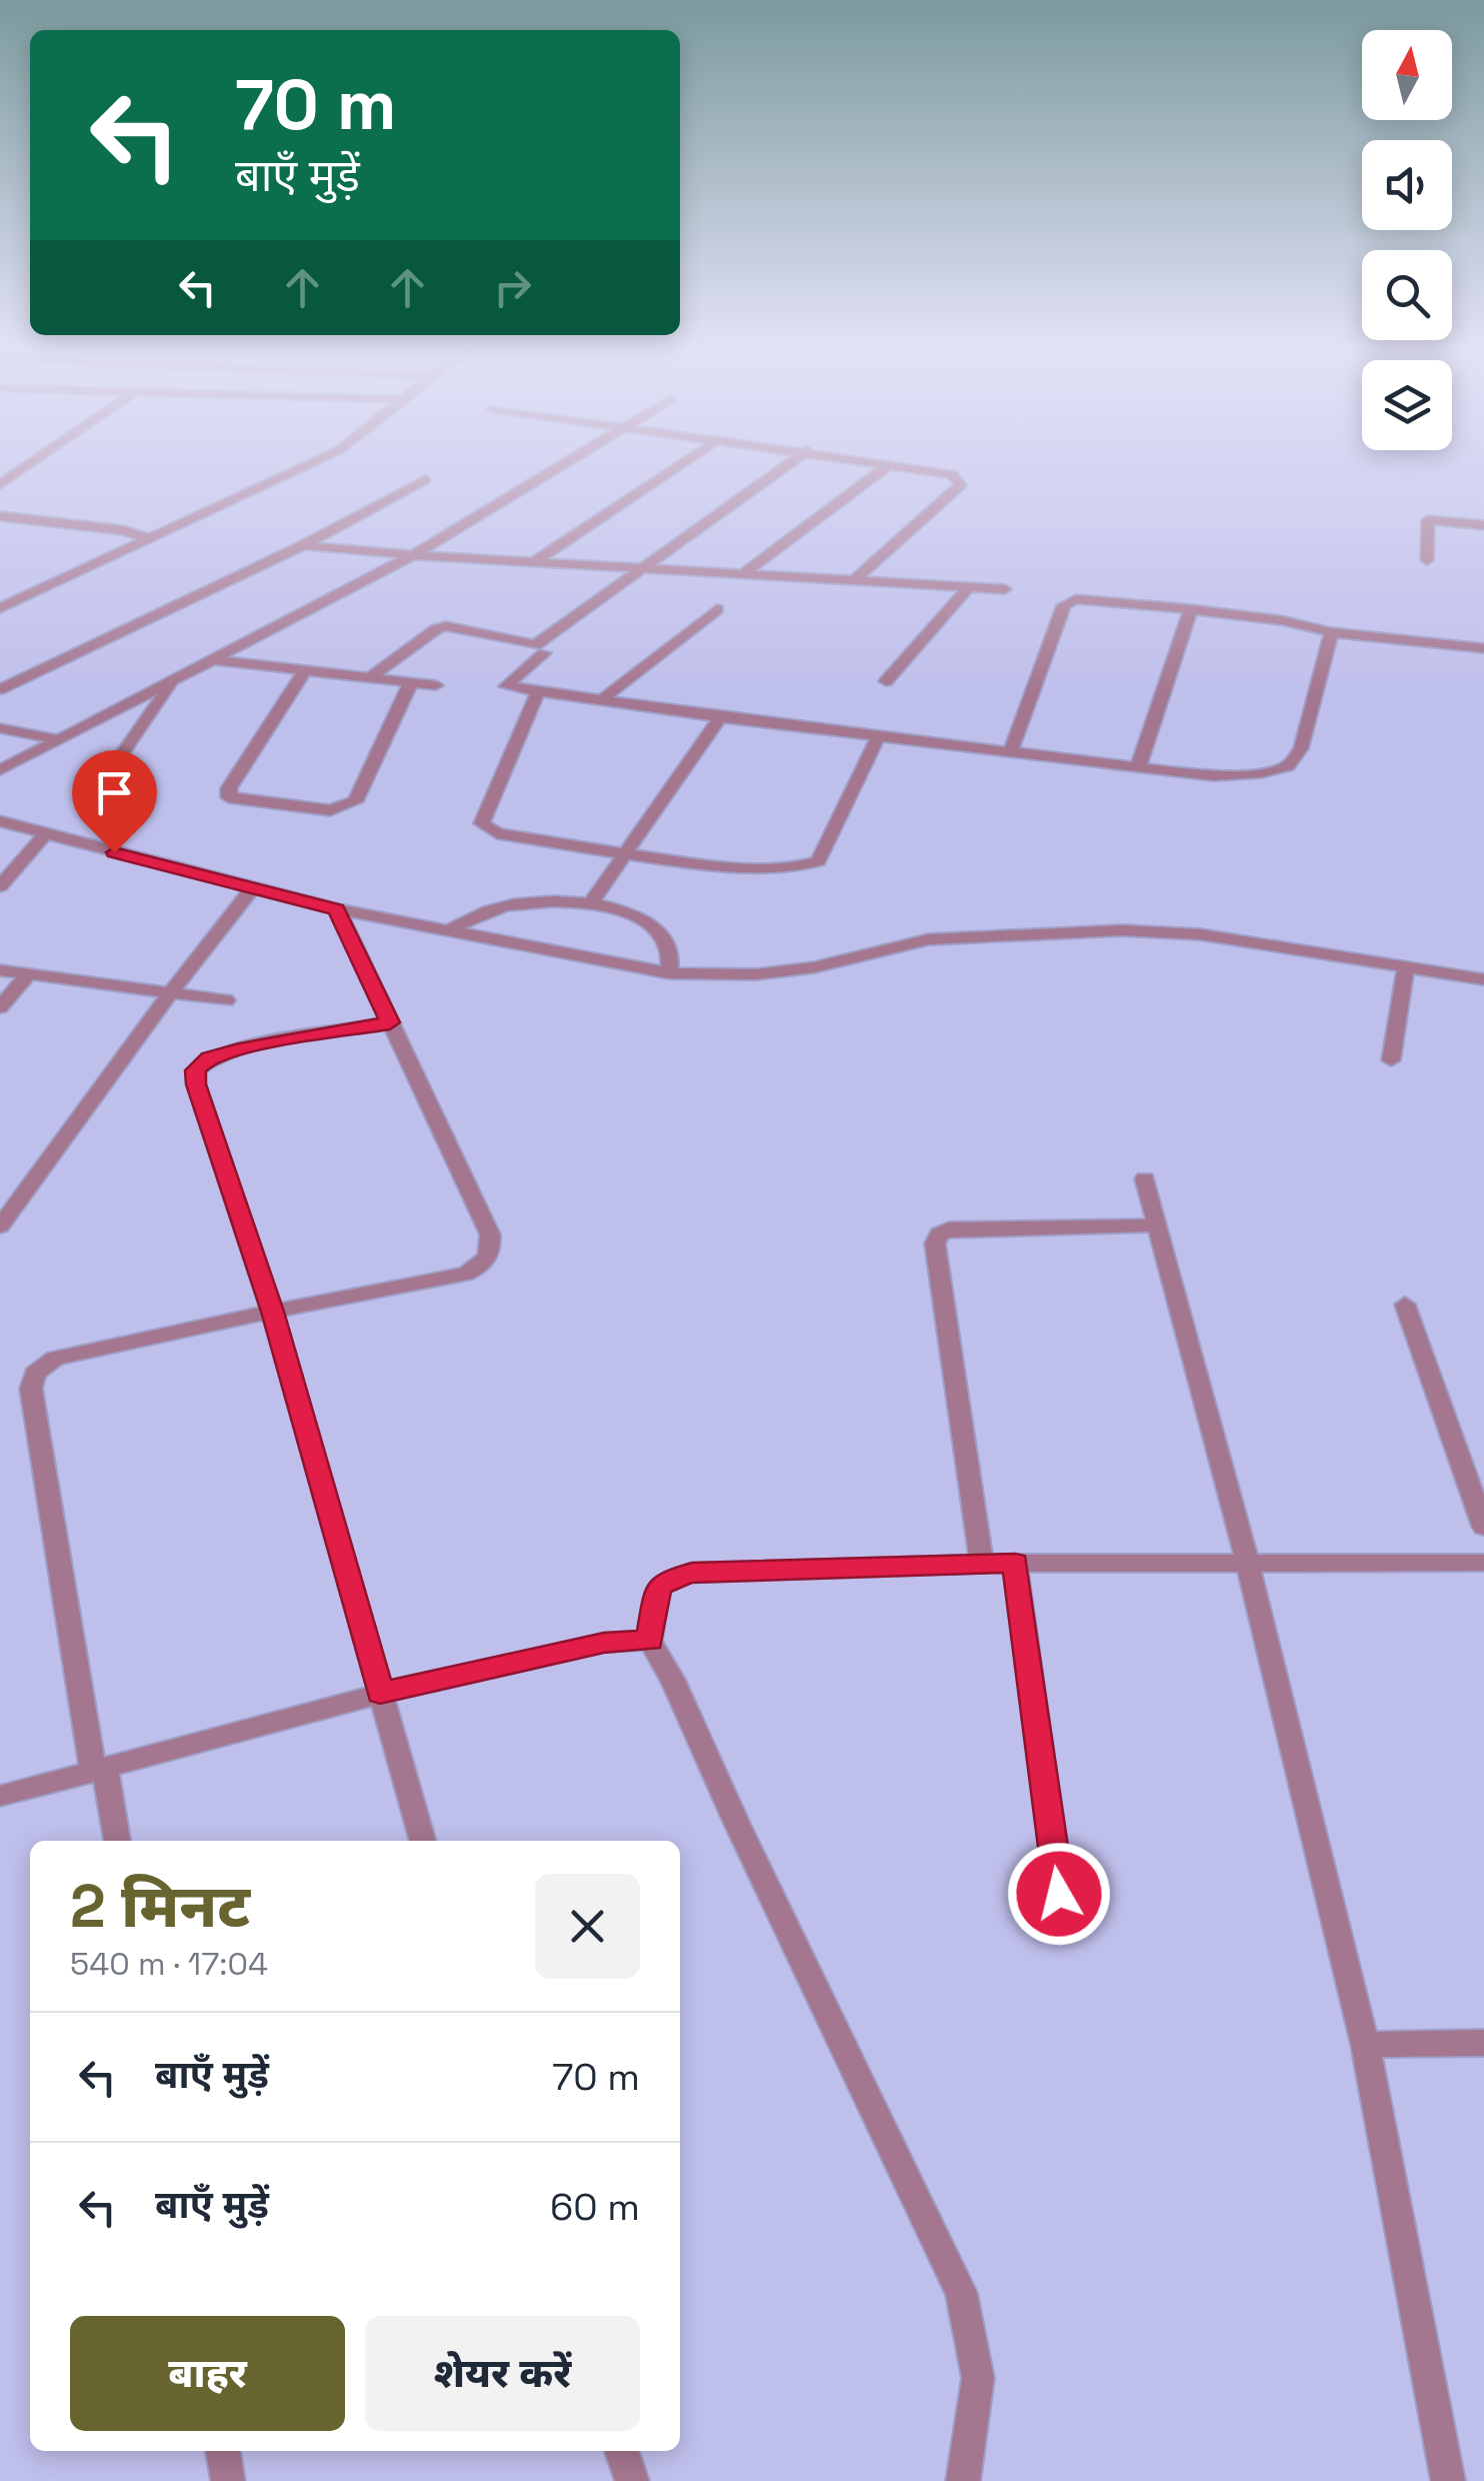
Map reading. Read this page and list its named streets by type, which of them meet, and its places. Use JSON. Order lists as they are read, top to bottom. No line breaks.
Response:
{"north":"top","page":{"turn":["70 m","बाएँ मुड़ें"],"heading":["2 मिनट","540 m · 17:04"],"list":[{"name":"बाएँ मुड़ें","value":"70 m"},{"name":"बाएँ मुड़ें","value":"60 m"}],"buttons":["बाहर","शेयर करें"]}}
